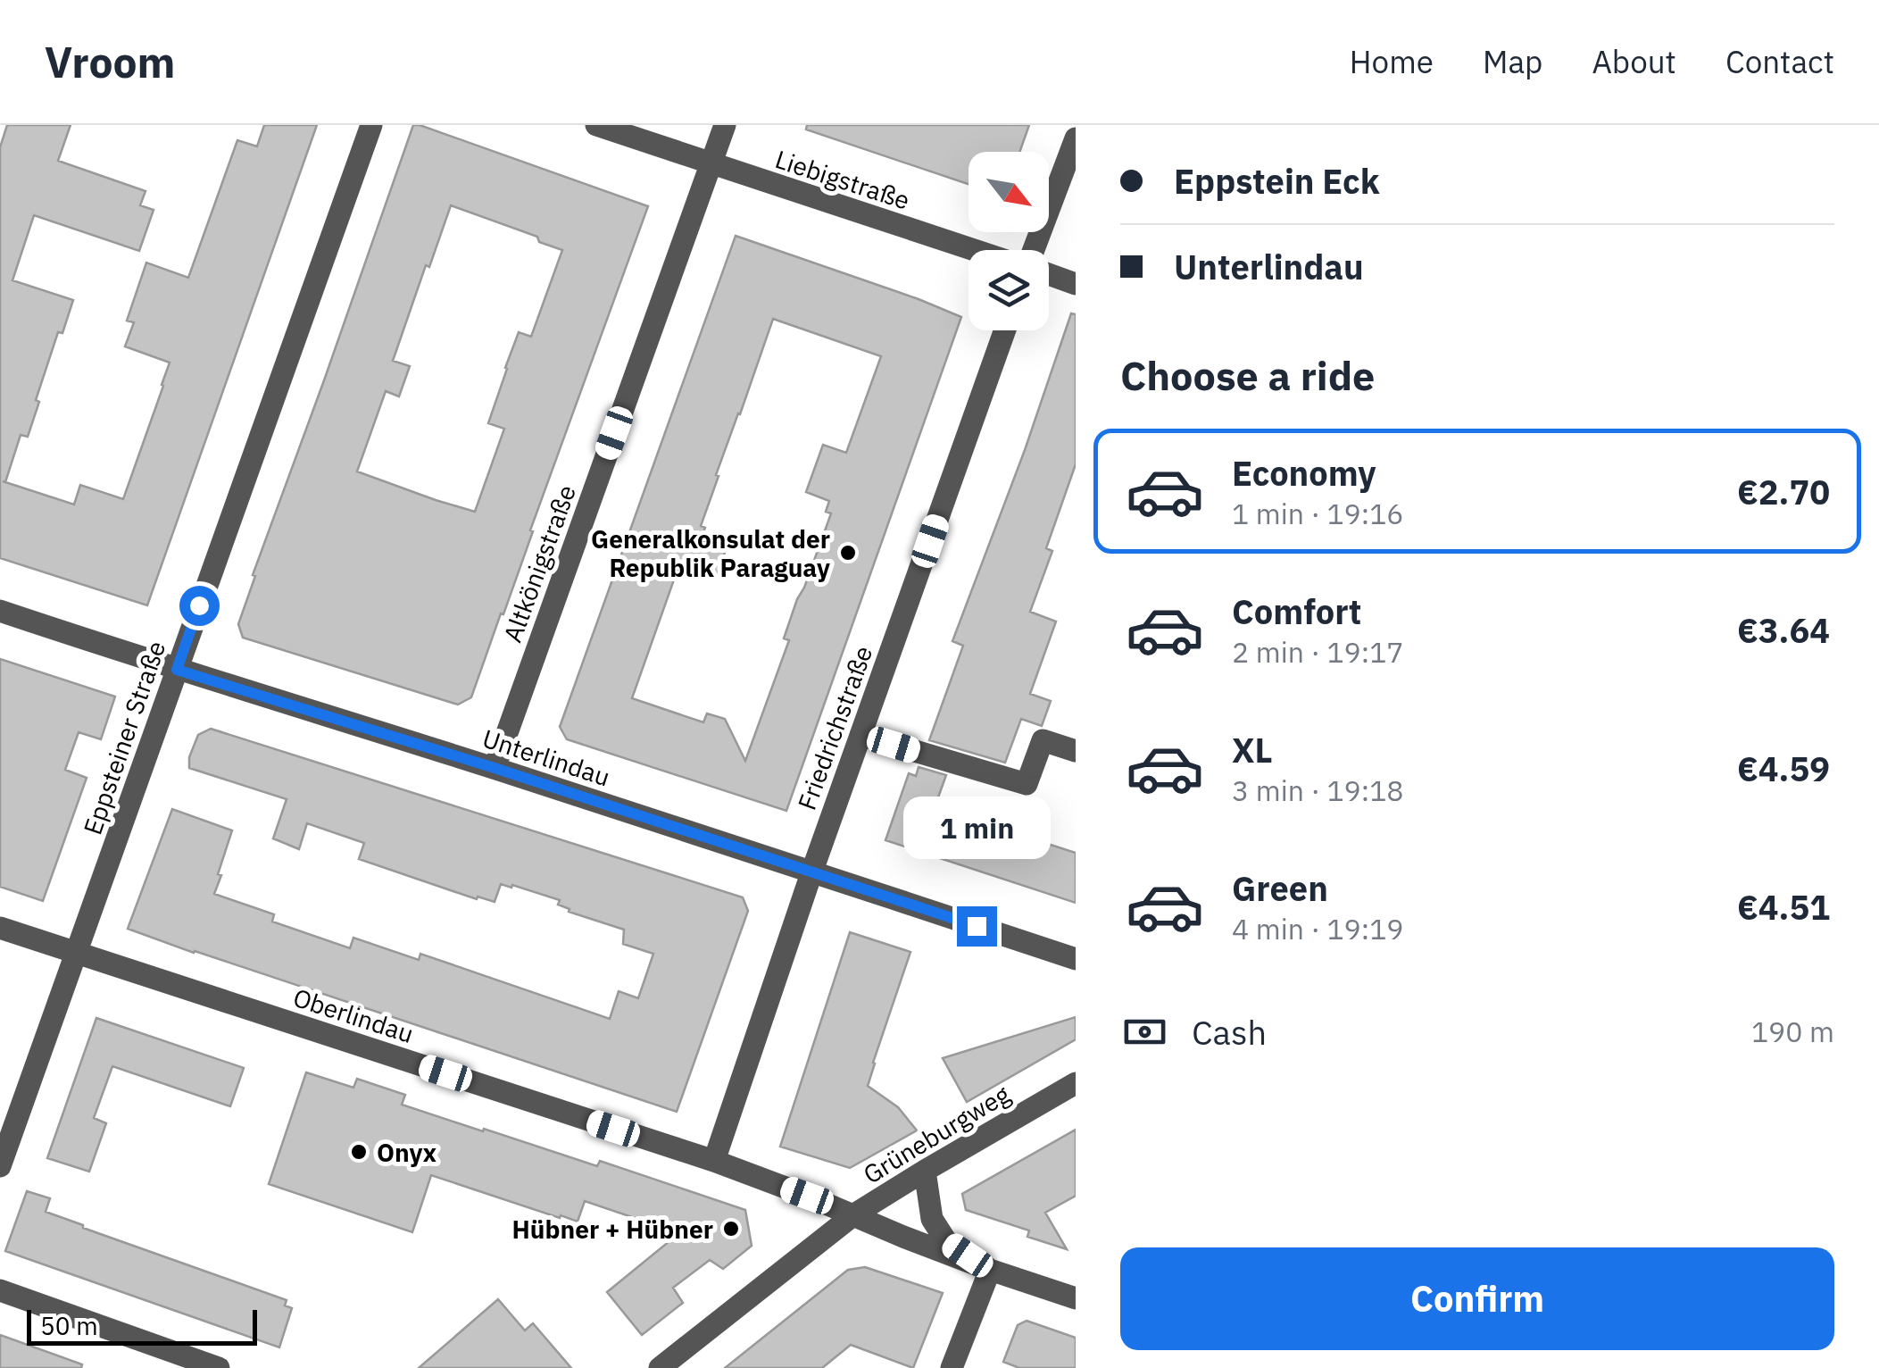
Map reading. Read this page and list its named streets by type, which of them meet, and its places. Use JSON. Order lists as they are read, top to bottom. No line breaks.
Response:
{"streets":{"street":["Liebigstraße","Altkönigstraße","Friedrichstraße","Eppsteiner Straße","Unterlindau","Oberlindau","Grüneburgweg"]},"crossings":[["Liebigstraße","Altkönigstraße"],["Altkönigstraße","Unterlindau"],["Friedrichstraße","Unterlindau"],["Friedrichstraße","Oberlindau"],["Eppsteiner Straße","Unterlindau"],["Eppsteiner Straße","Oberlindau"],["Oberlindau","Grüneburgweg"]],"places":["Generalkonsulat der Republik Paraguay","Onyx","Hübner + Hübner"],"scale_bar":"50 m","north":"bottom right","page":{"header":"Vroom","nav":["Home","Map","About","Contact"],"banner":["Eppstein Eck","Unterlindau"],"heading":"Choose a ride","list":[{"name":"Economy","note":"1 min · 19:16","value":"€2.70"},{"name":"Comfort","note":"2 min · 19:17","value":"€3.64"},{"name":"XL","note":"3 min · 19:18","value":"€4.59"},{"name":"Green","note":"4 min · 19:19","value":"€4.51"}],"bubble":"1 min","pay":["Cash","190 m"],"buttons":"Confirm","scale":"50 m"}}
